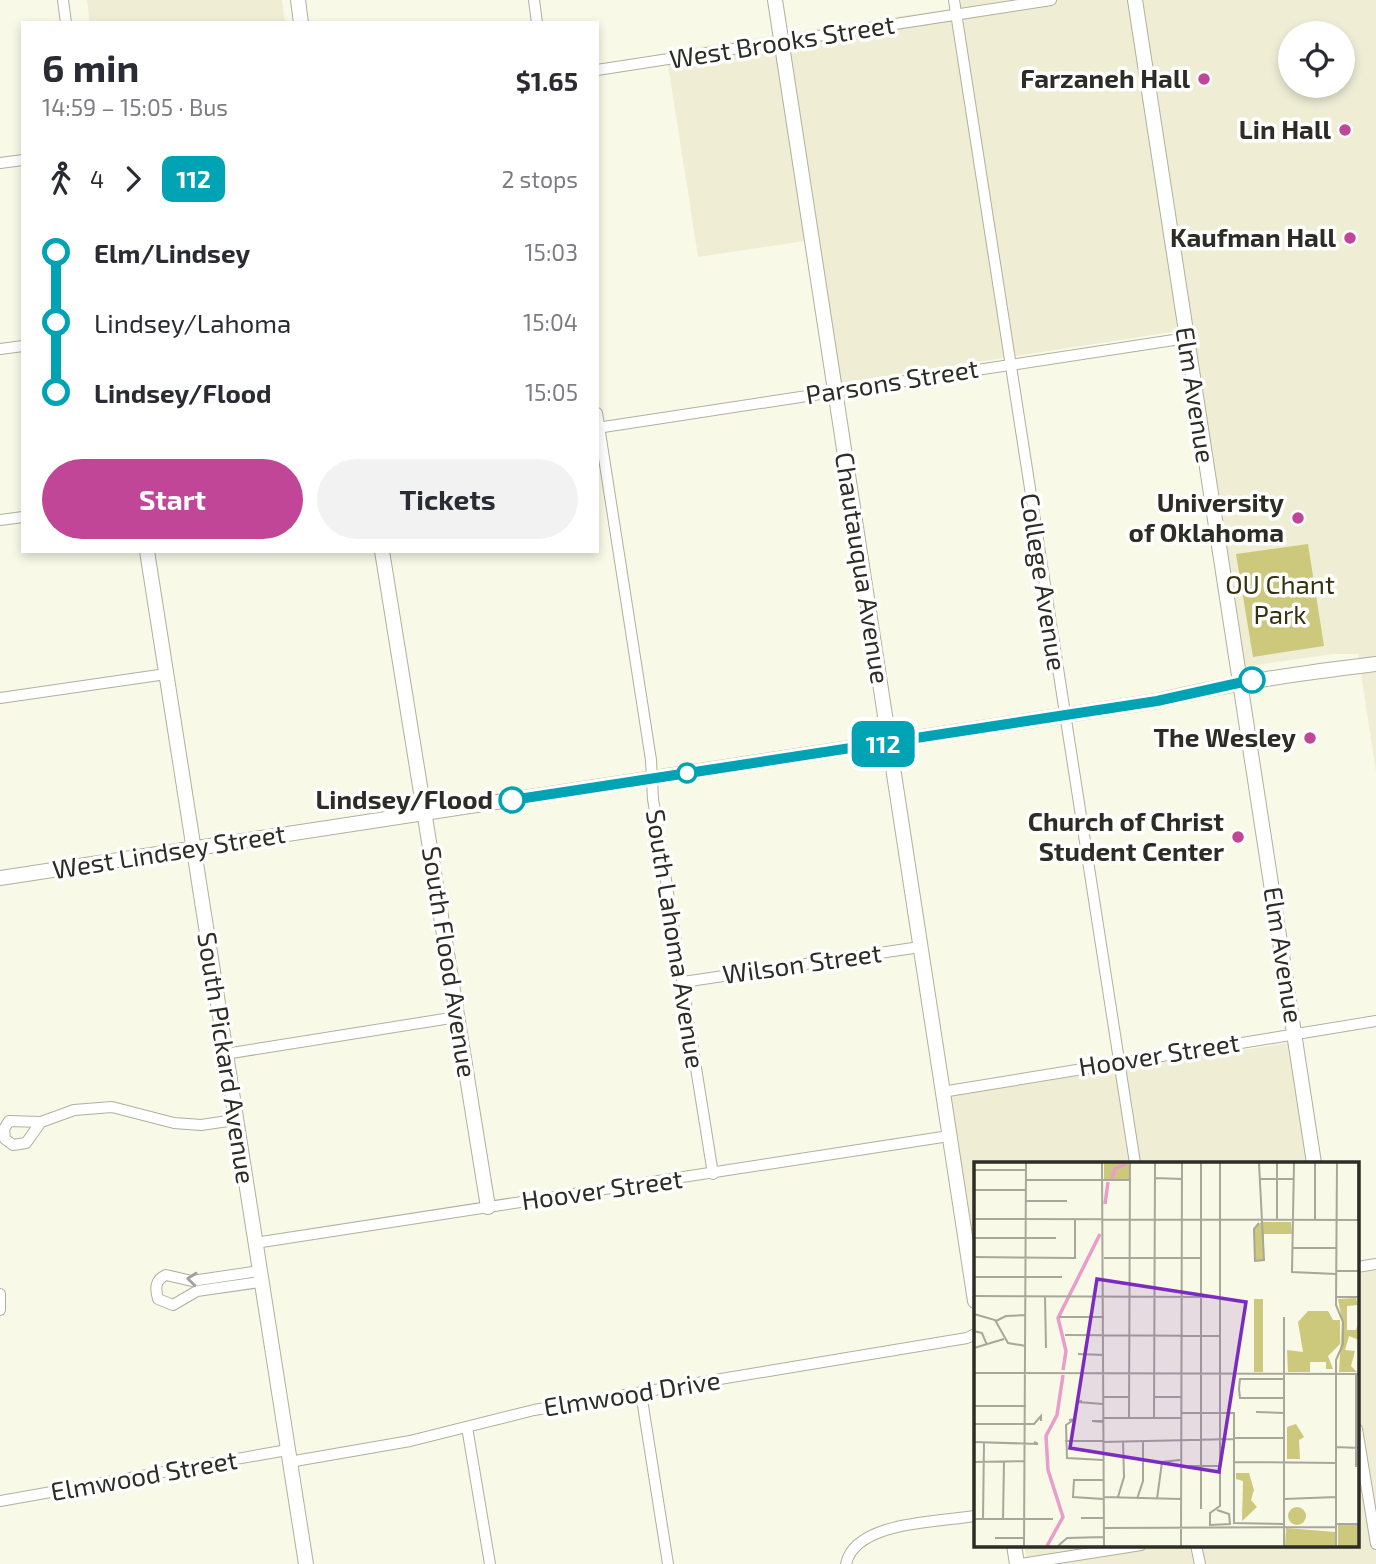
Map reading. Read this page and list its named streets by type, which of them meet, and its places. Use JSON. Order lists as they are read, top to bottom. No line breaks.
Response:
{"streets":{"street":["West Brooks Street","Parsons Street","Elm Avenue","Chautauqua Avenue","College Avenue","West Lindsey Street","South Lahoma Avenue","South Flood Avenue","Wilson Street","Hoover Street","South Pickard Avenue","Elmwood Drive","Elmwood Street"]},"crossings":[["West Brooks Street","Chautauqua Avenue"],["West Brooks Street","College Avenue"],["Parsons Street","Elm Avenue"],["Parsons Street","Chautauqua Avenue"],["Parsons Street","College Avenue"],["Elm Avenue","West Lindsey Street"],["Elm Avenue","Hoover Street"],["Chautauqua Avenue","West Lindsey Street"],["Chautauqua Avenue","Wilson Street"],["Chautauqua Avenue","Hoover Street"],["College Avenue","West Lindsey Street"],["College Avenue","Hoover Street"],["West Lindsey Street","South Lahoma Avenue"],["West Lindsey Street","South Flood Avenue"],["West Lindsey Street","South Pickard Avenue"],["South Lahoma Avenue","Wilson Street"],["South Lahoma Avenue","Hoover Street"],["South Flood Avenue","Hoover Street"],["Hoover Street","South Pickard Avenue"],["South Pickard Avenue","Elmwood Drive"],["South Pickard Avenue","Elmwood Street"],["Elmwood Drive","Elmwood Street"]],"parks":["OU Chant Park"],"places":["Farzaneh Hall","Lin Hall","Kaufman Hall","University of Oklahoma","The Wesley","Lindsey/Flood","Church of Christ Student Center"],"lines":["bus line 112"],"page":{"on_map":"112","heading":["6 min","14:59 – 15:05 · Bus","$1.65"],"legs":["4","112","2 stops"],"list":[{"name":"Elm/Lindsey","value":"15:03"},{"name":"Lindsey/Lahoma","value":"15:04"},{"name":"Lindsey/Flood","value":"15:05"}],"buttons":["Start","Tickets"]}}
